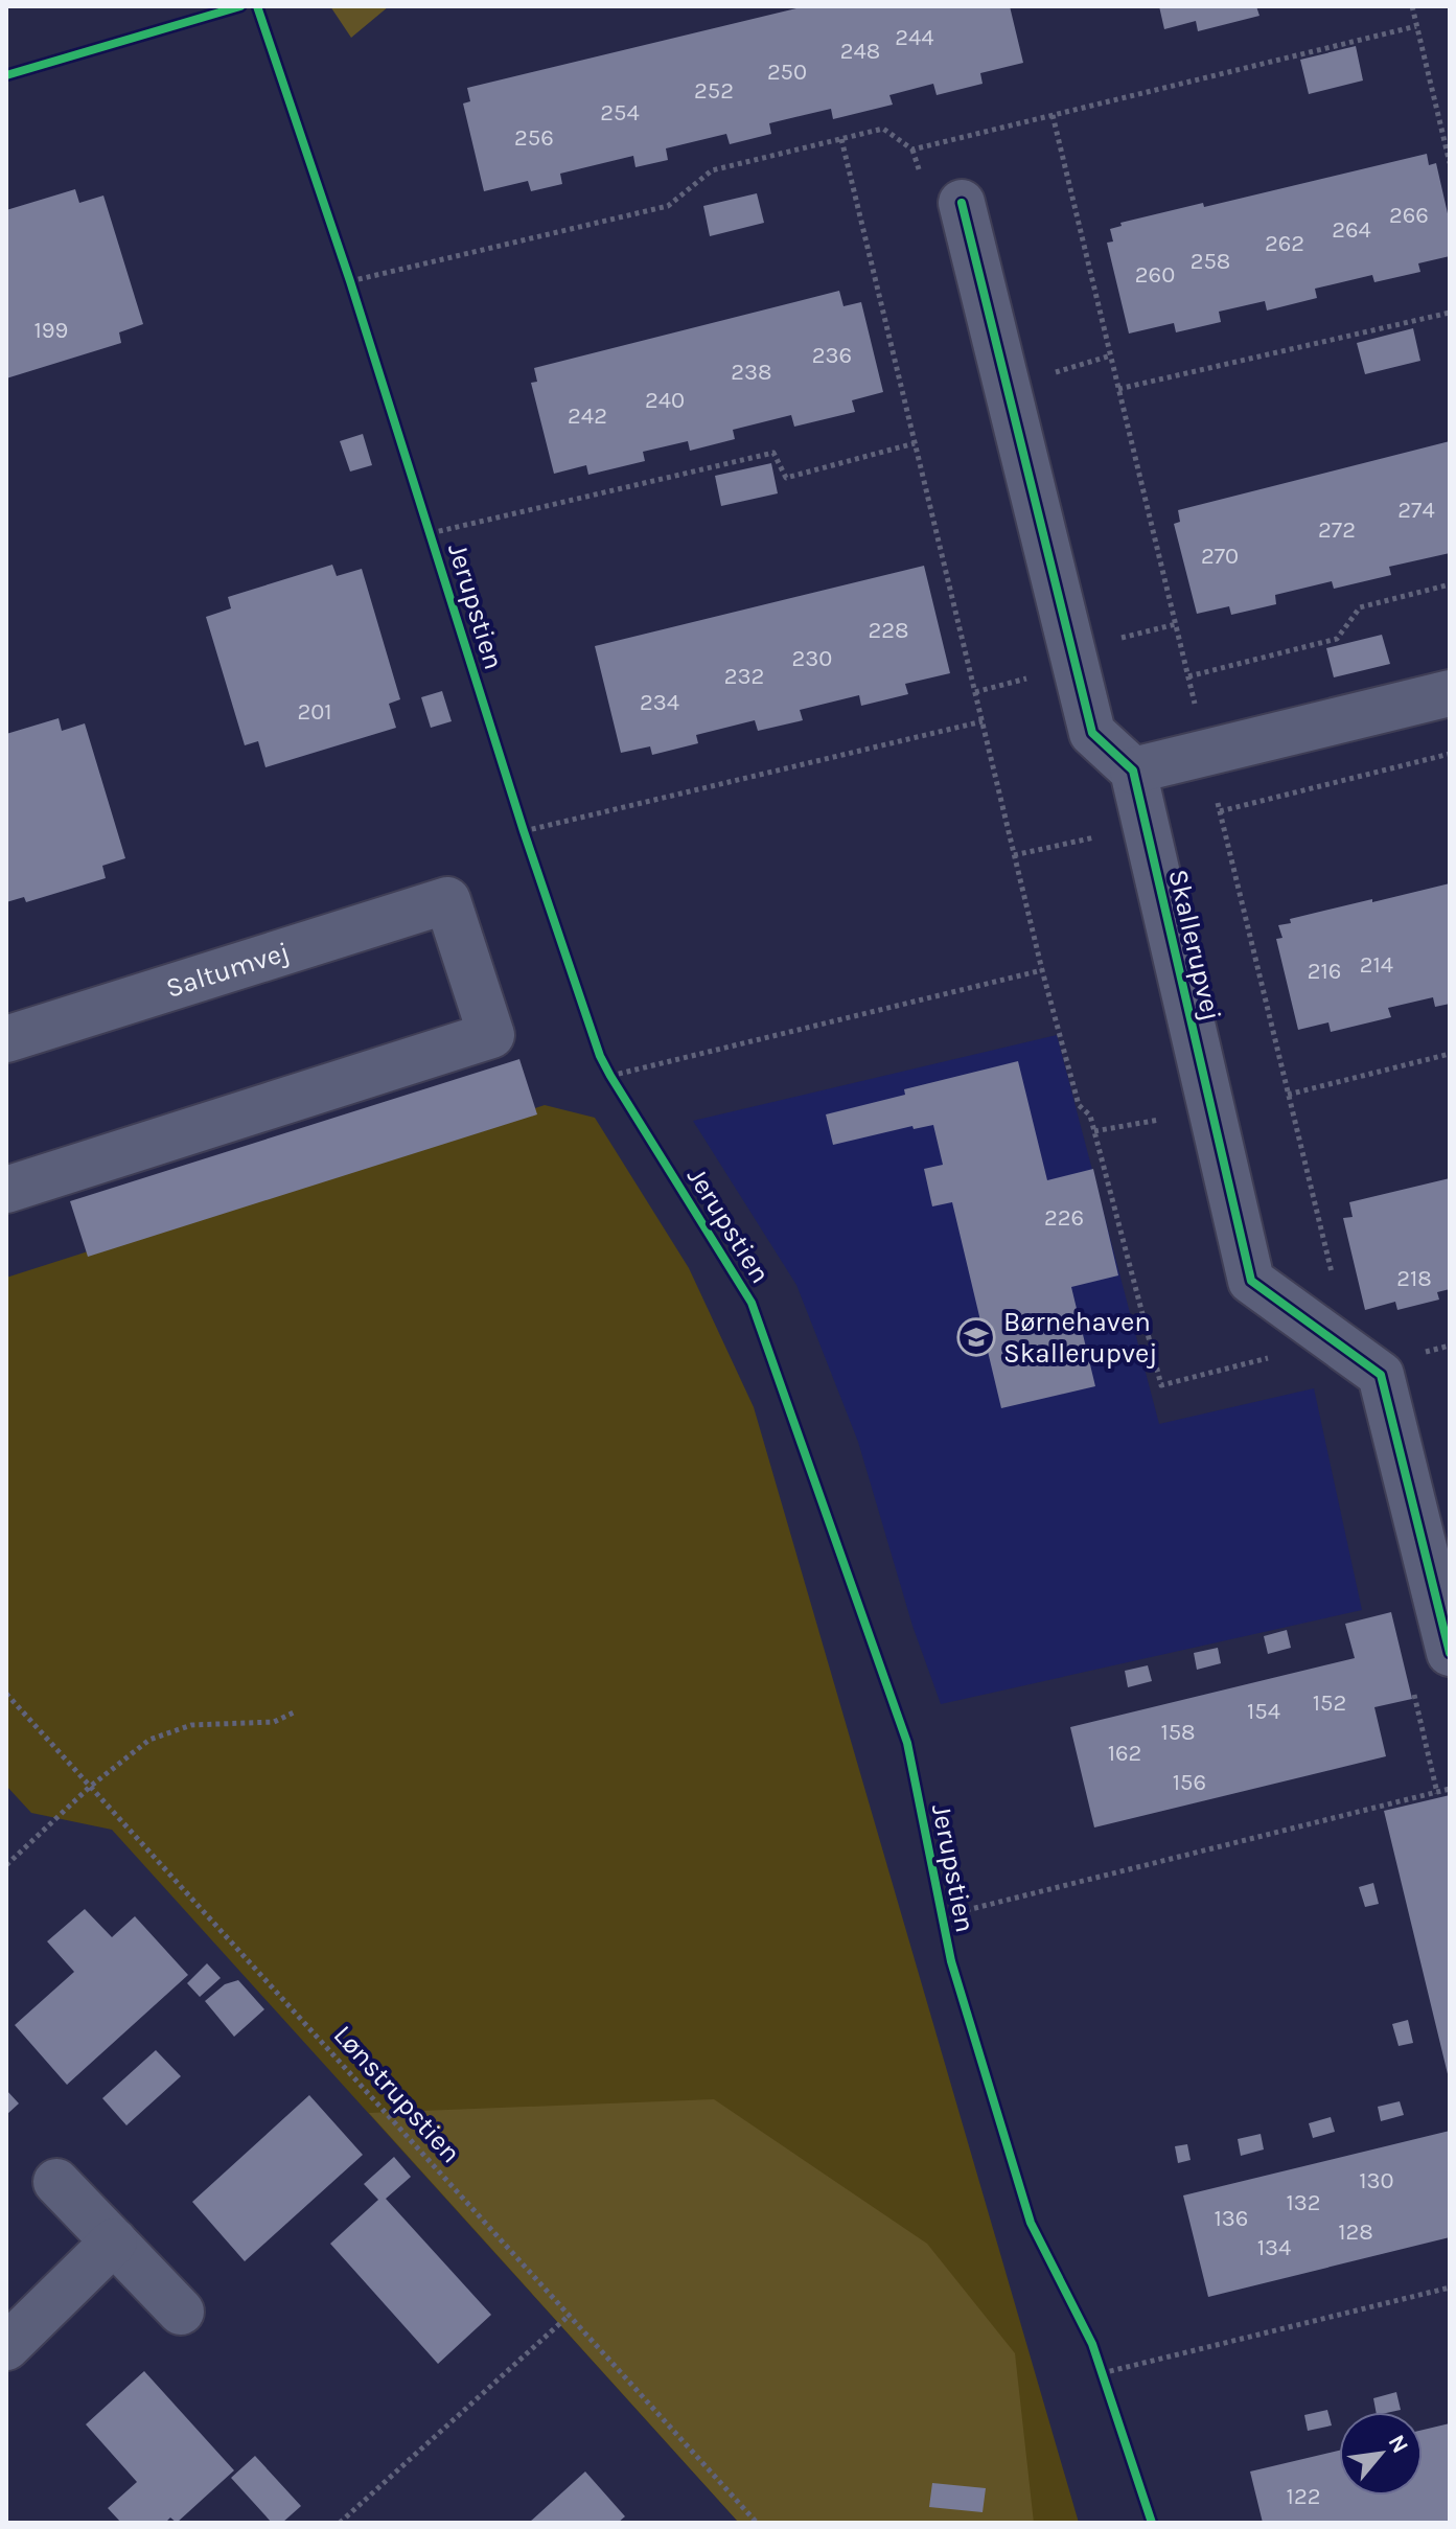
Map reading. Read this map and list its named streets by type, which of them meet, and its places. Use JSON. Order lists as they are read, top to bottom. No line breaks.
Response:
{"streets":{"street":["Skallerupvej","Saltumvej"],"path":["Lønstrupstien"],"cycle path":["Jerupstien"]},"places":{"school or university":["Børnehaven Skallerupvej"]},"house_numbers":["244","248","250","252","254","256","266","264","262","258","260","199","236","238","240","242","274","272","270","228","230","232","234","201","214","216","226","218","152","154","158","162","156","130","132","136","128","134","122"],"north":"top right"}
